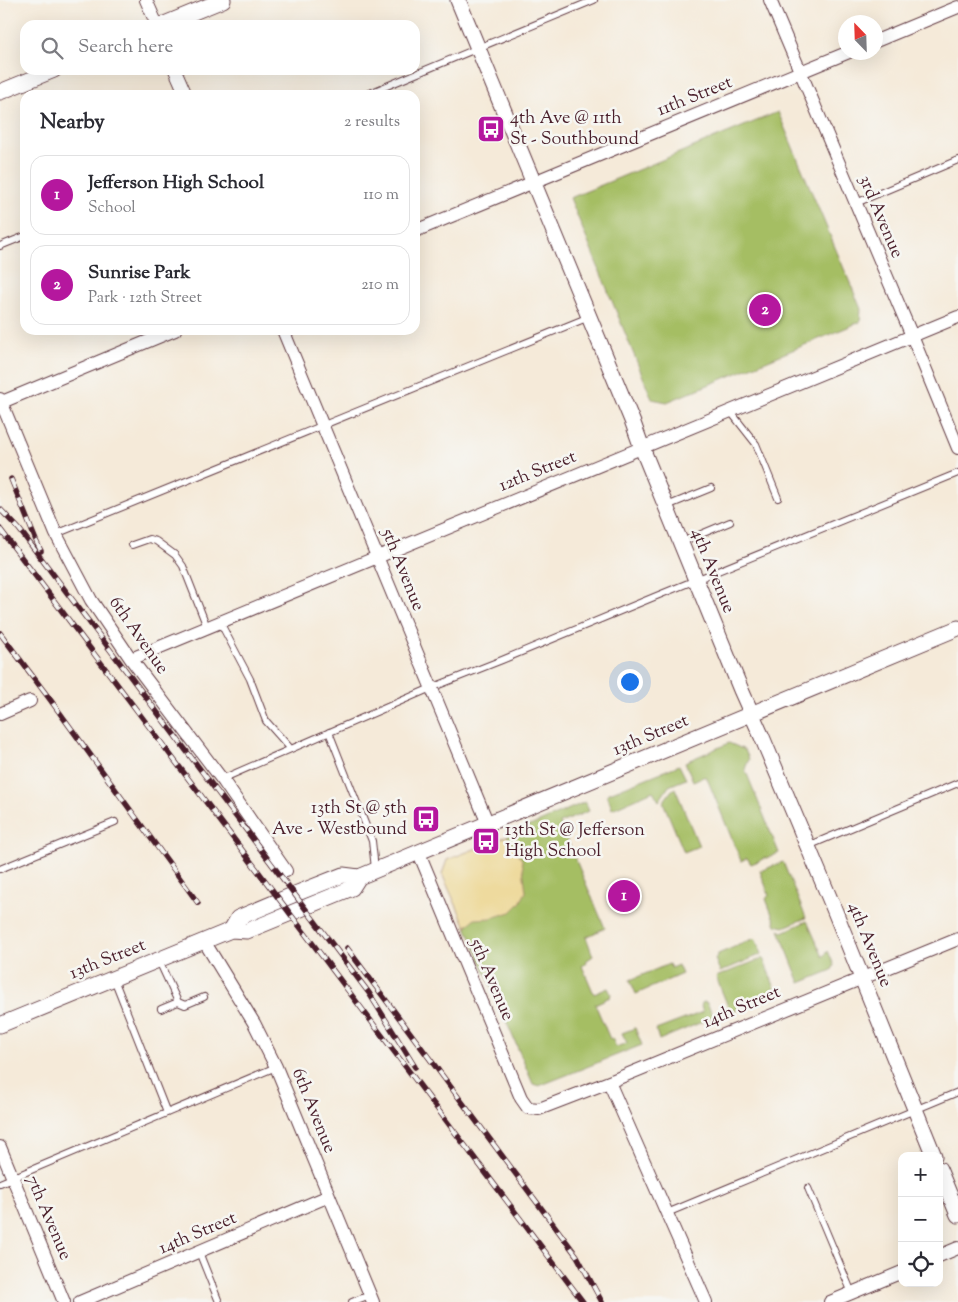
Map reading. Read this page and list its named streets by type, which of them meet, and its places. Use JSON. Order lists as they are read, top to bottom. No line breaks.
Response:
{"streets":{"street":["11th Street","3rd Avenue","12th Street","5th Avenue","4th Avenue","6th Avenue","13th Street","14th Street","7th Avenue"]},"crossings":[["11th Street","3rd Avenue"],["11th Street","4th Avenue"],["3rd Avenue","12th Street"],["12th Street","5th Avenue"],["12th Street","4th Avenue"],["12th Street","6th Avenue"],["5th Avenue","13th Street"],["5th Avenue","14th Street"],["4th Avenue","13th Street"],["4th Avenue","14th Street"],["6th Avenue","13th Street"],["6th Avenue","14th Street"]],"places":{"bus stop":["4th Ave @ 11th St - Southbound","13th St @ 5th Ave - Westbound","13th St @ Jefferson High School"]},"north":"top left","page":{"search":"Search here","heading":["Nearby","2 results"],"list":[{"mark":"1","name":"Jefferson High School","note":"School","value":"110 m"},{"mark":"2","name":"Sunrise Park","note":"Park · 12th Street","value":"210 m"}],"pins":["2","1"],"map_buttons":["+","−"]}}
